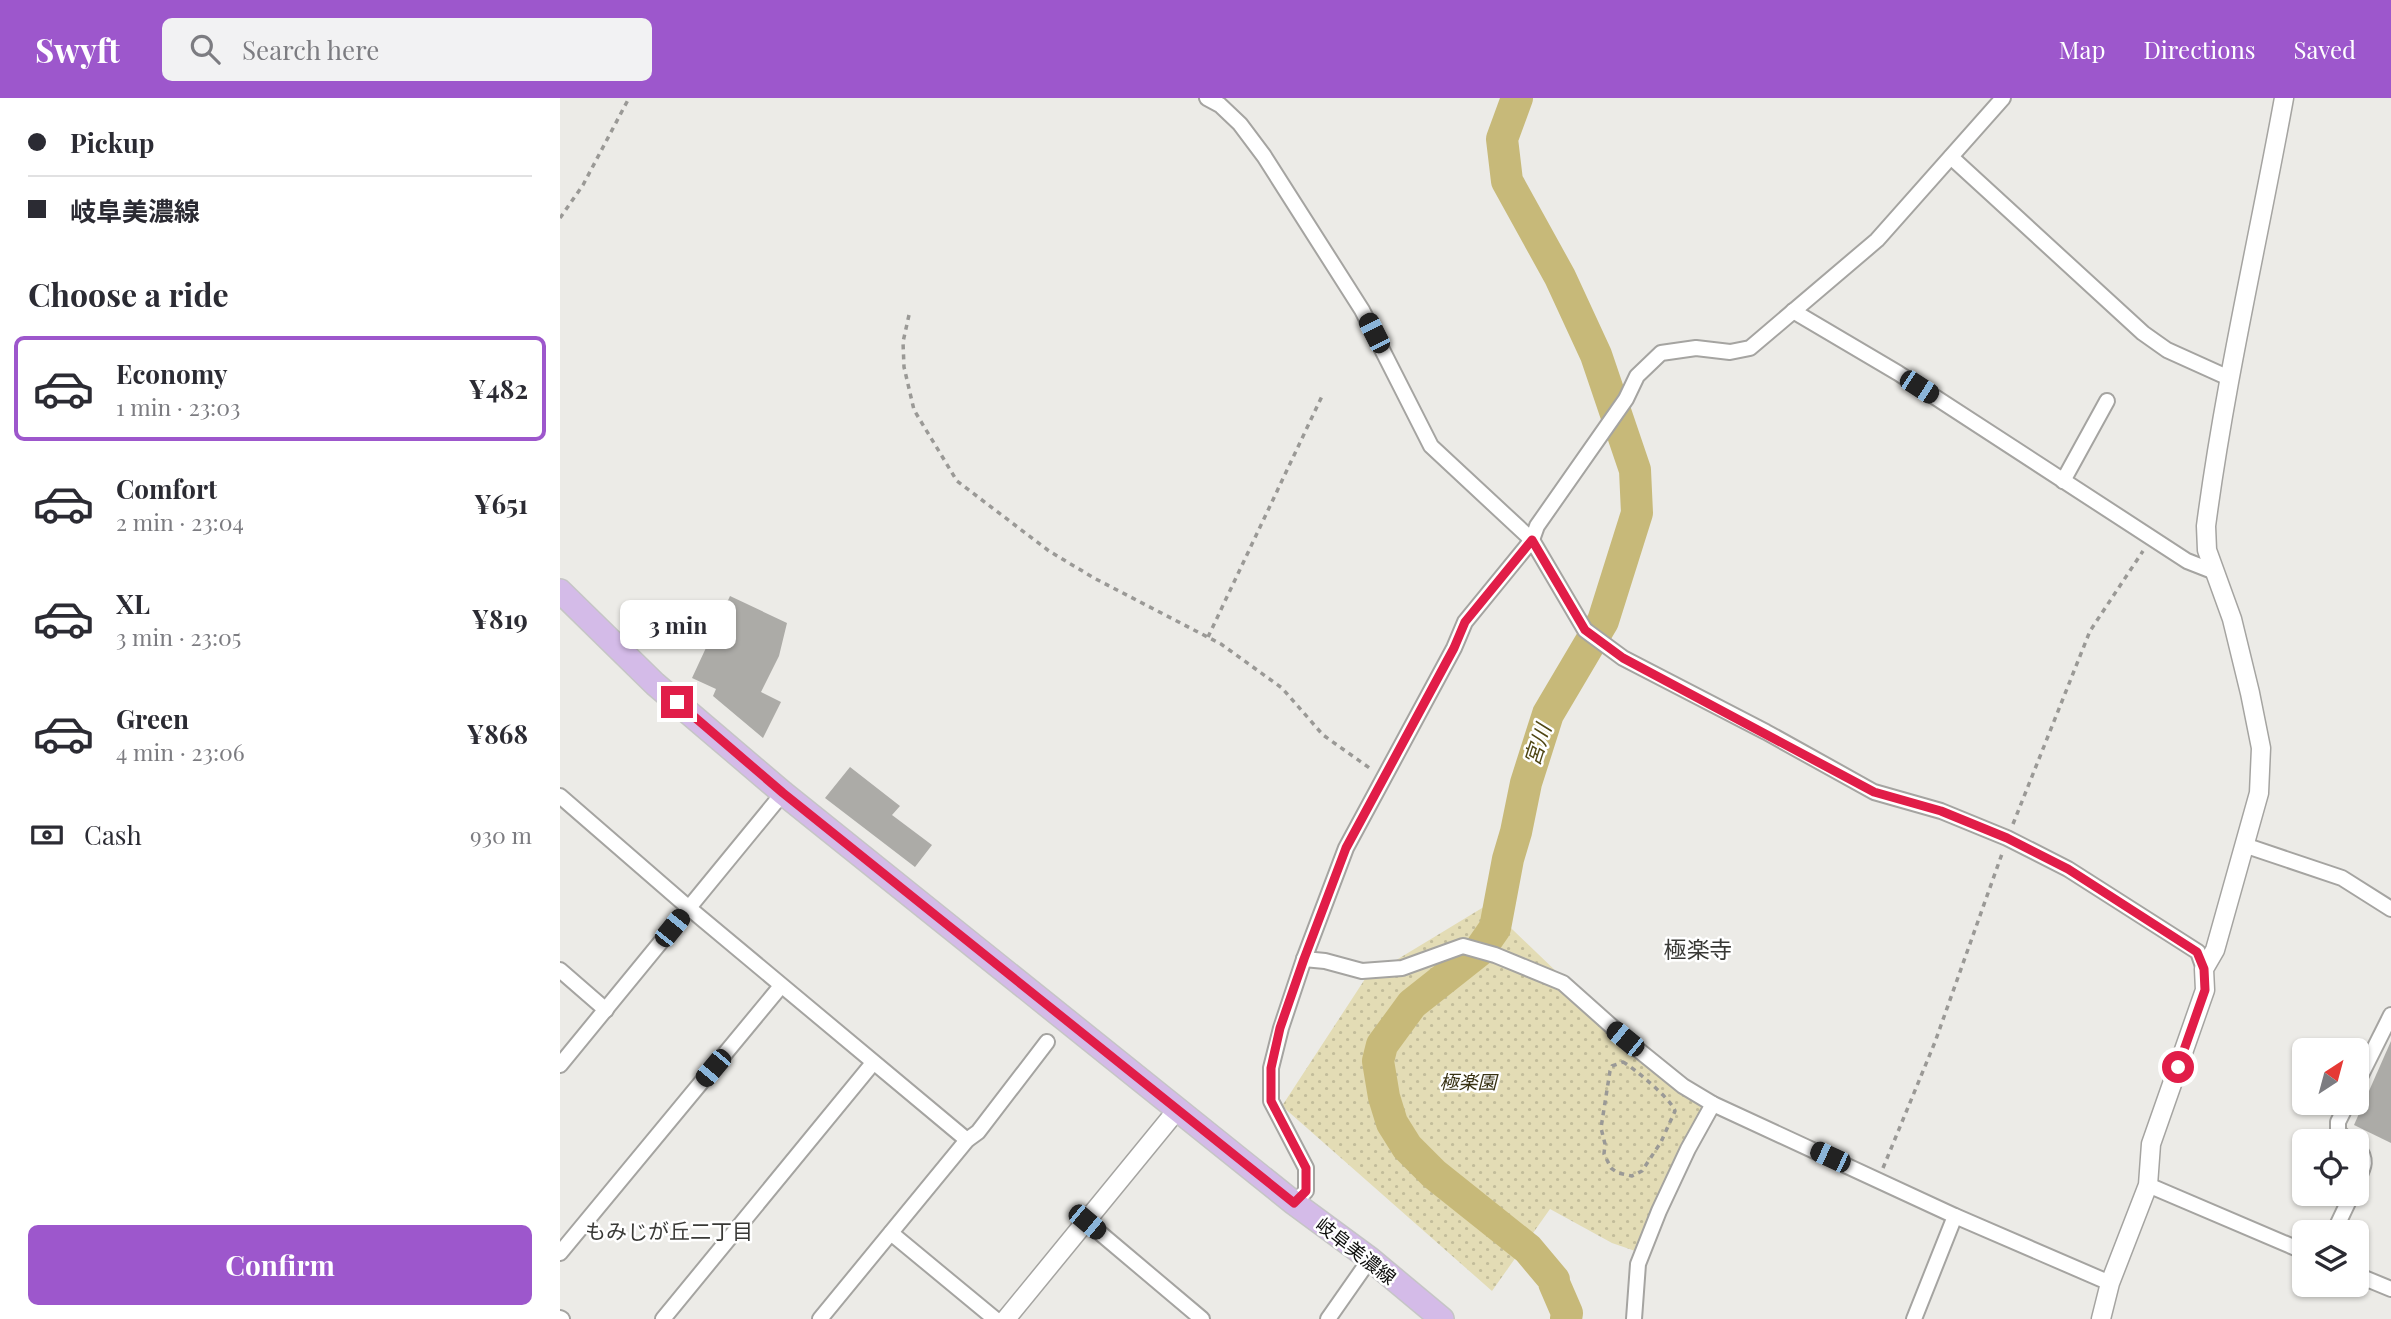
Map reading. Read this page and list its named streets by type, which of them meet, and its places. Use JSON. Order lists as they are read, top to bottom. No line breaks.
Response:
{"streets":{"main road":["岐阜美濃線"]},"districts":["極楽寺","もみじが丘二丁目"],"water":["宮川"],"parks":["極楽園"],"north":"top right","page":{"header":"Swyft","search":"Search here","nav":["Map","Directions","Saved"],"banner":["Pickup","岐阜美濃線"],"heading":"Choose a ride","list":[{"name":"Economy","note":"1 min · 23:03","value":"¥482"},{"name":"Comfort","note":"2 min · 23:04","value":"¥651"},{"name":"XL","note":"3 min · 23:05","value":"¥819"},{"name":"Green","note":"4 min · 23:06","value":"¥868"}],"bubble":"3 min","pay":["Cash","930 m"],"buttons":"Confirm"}}
